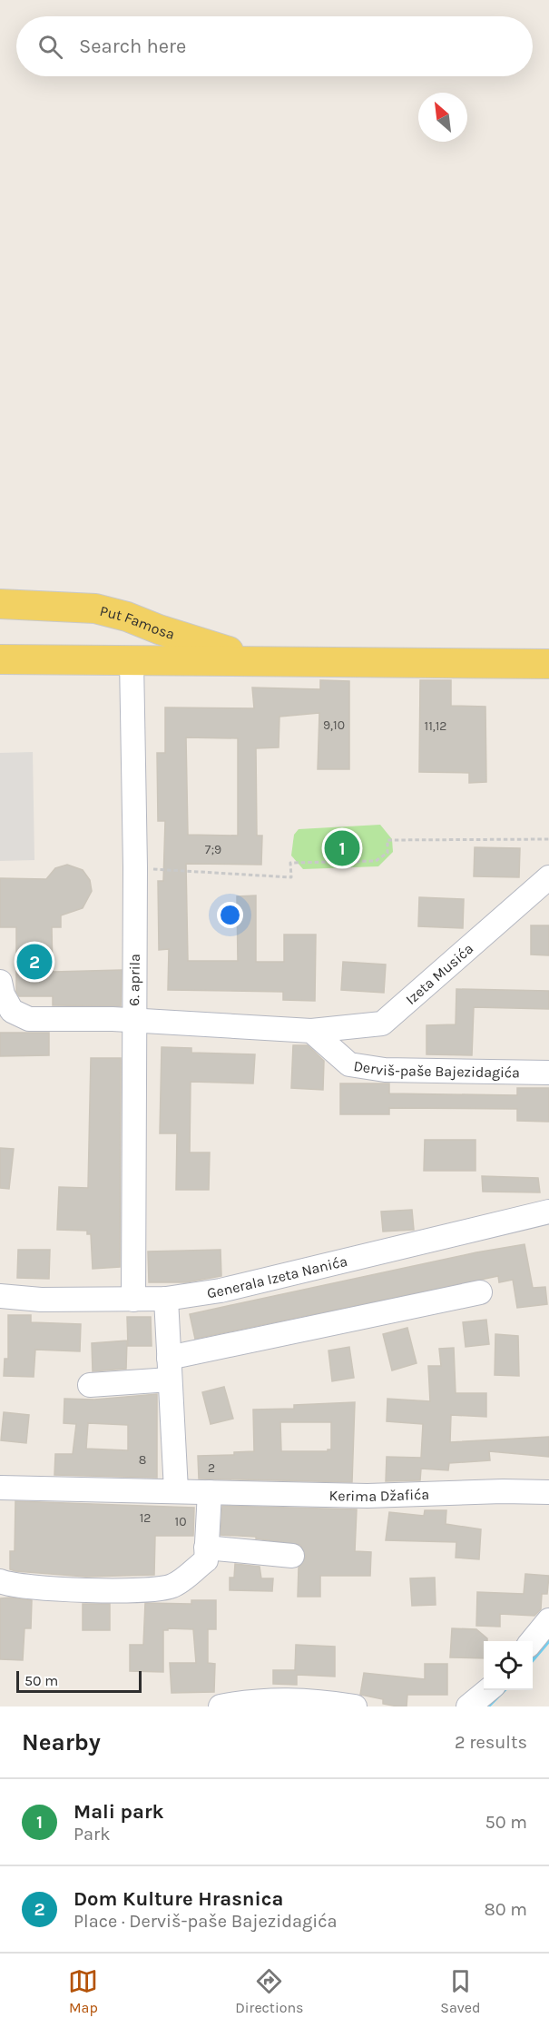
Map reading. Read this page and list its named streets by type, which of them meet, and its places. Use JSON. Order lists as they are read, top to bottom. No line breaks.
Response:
{"streets":{"main road":["Put Famosa"],"street":["Izeta Musića","6. aprila","Derviš-paše Bajezidagića","Generala Izeta Nanića","Kerima Džafića"]},"crossings":[["Put Famosa","6. aprila"],["Izeta Musića","Derviš-paše Bajezidagića"],["6. aprila","Generala Izeta Nanića"]],"house_numbers":["9,10","11,12","7;9","8","2","12","10"],"scale_bar":"50 m","north":"top left","page":{"search":"Search here","pins":["1","2"],"scale":"50 m","heading":["Nearby","2 results"],"list":[{"mark":"1","name":"Mali park","note":"Park","value":"50 m"},{"mark":"2","name":"Dom Kulture Hrasnica","note":"Place · Derviš-paše Bajezidagića","value":"80 m"}],"nav":["Map","Directions","Saved"]}}
